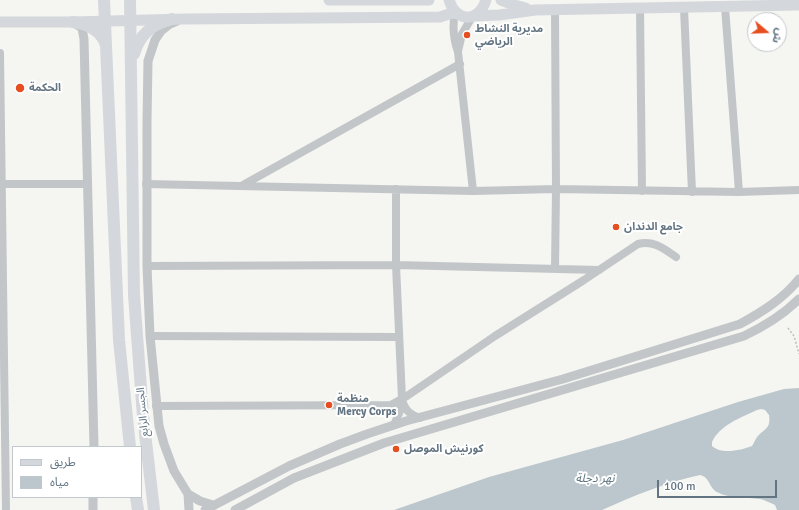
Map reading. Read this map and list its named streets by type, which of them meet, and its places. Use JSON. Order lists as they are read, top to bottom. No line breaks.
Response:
{"streets":{"main road":["الجسر الرابع"]},"water":["نهر دجلة"],"places":["مديرية النشاط الرياضي","الحكمة","جامع الدندان","منظمة Mercy Corps","كورنيش الموصل"],"legend":["طريق","مياه"],"scale_bar":"100 m","north":"right"}
